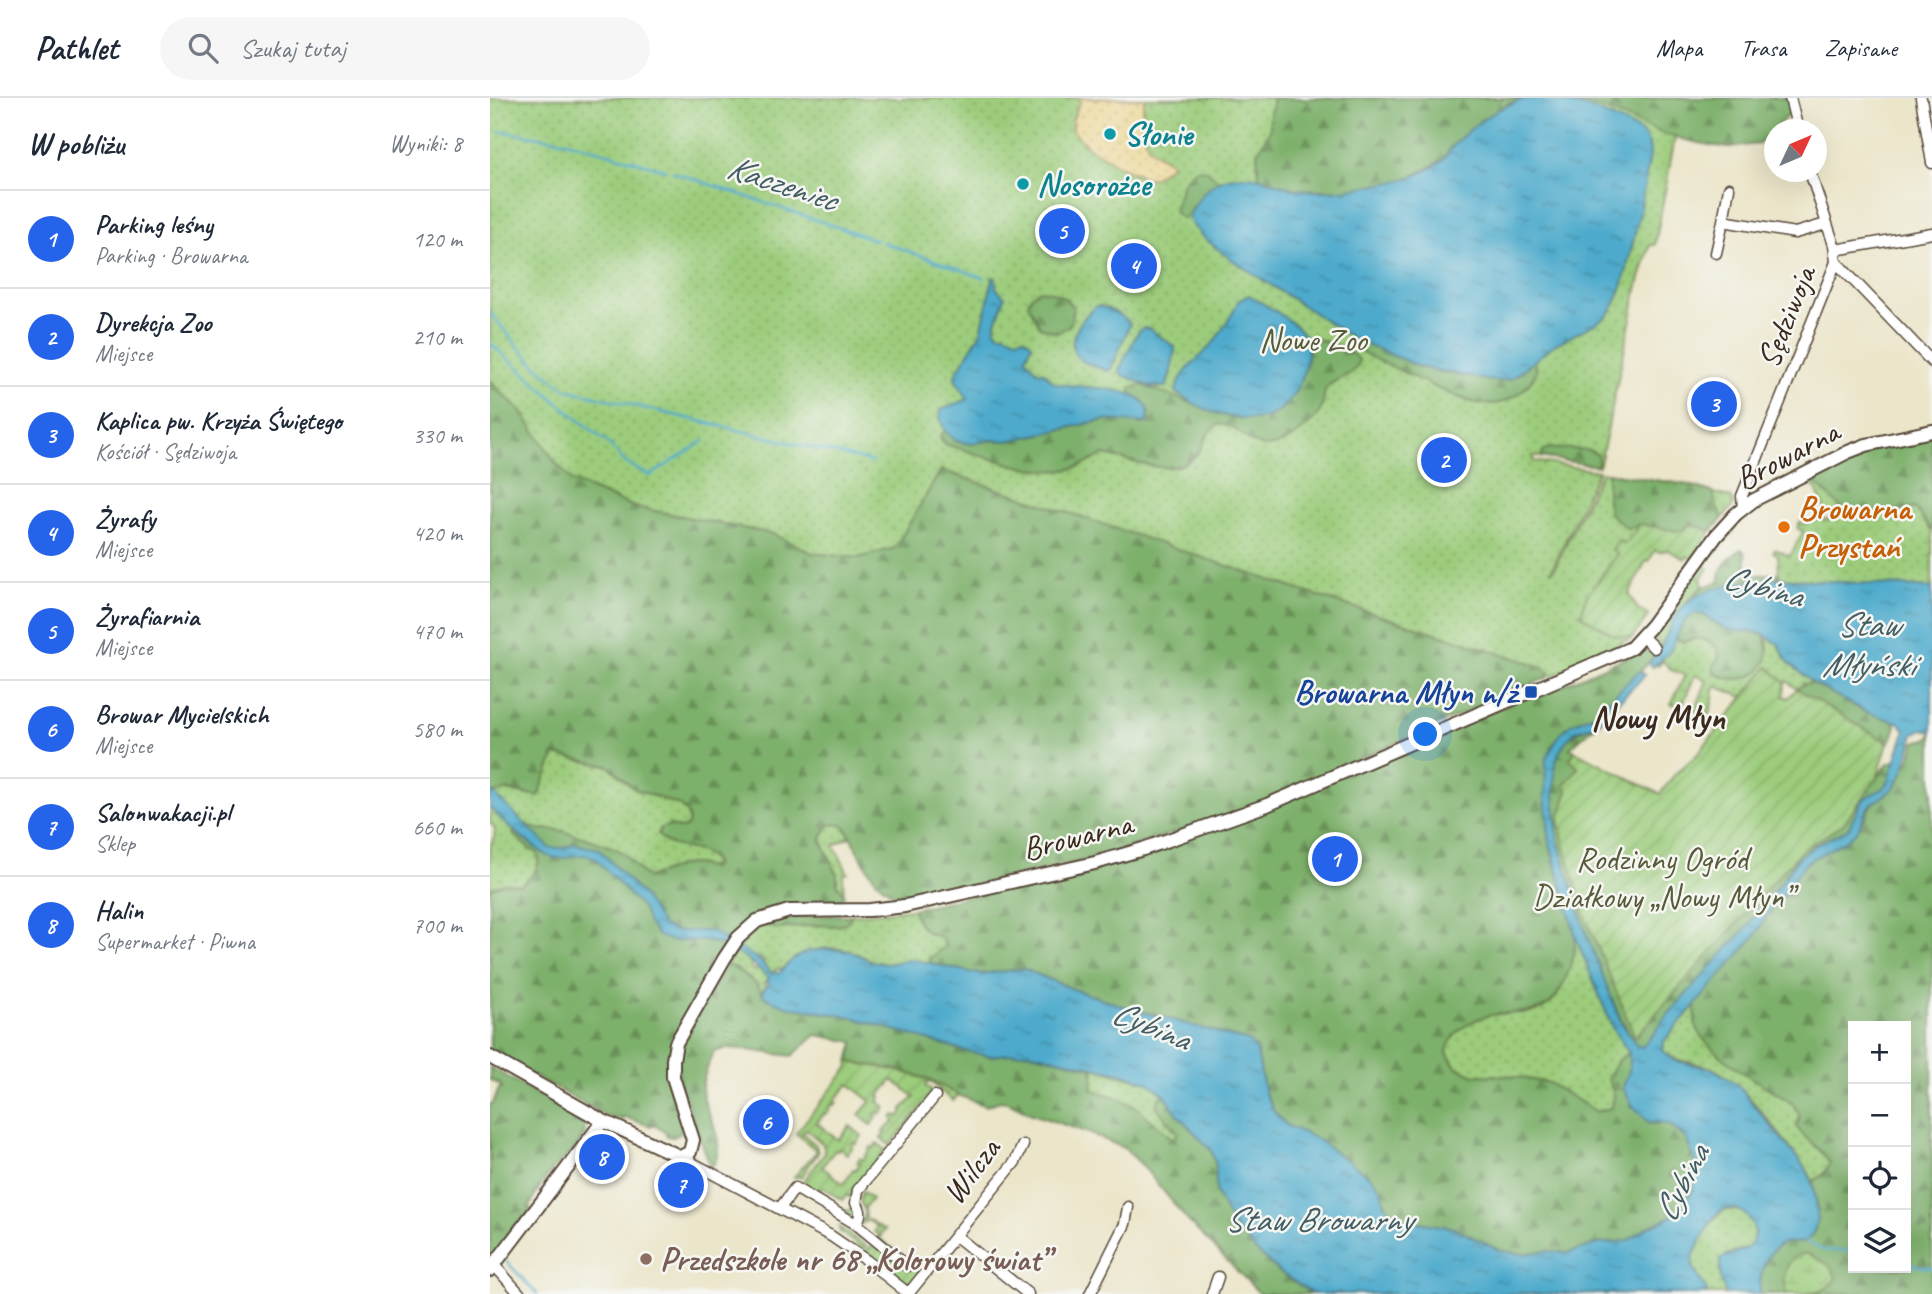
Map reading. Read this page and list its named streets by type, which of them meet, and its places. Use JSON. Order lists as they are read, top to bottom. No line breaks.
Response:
{"streets":{"street":["Sędziwoja","Browarna","Wilcza"]},"crossings":[["Sędziwoja","Browarna"]],"districts":["Nowy Młyn"],"water":["Kaczeniec","Cybina","Staw Młyński","Staw Browarny"],"parks":["Nowe Zoo","Rodzinny Ogród Działkowy „Nowy Młyn”"],"places":{"other":["Słonie","Nosorożce","Browarna Przystań","Przedszkole nr 68 „Kolorowy świat”"],"transit":["Browarna Młyn n/ż"]},"north":"top right","page":{"header":"Pathlet","search":"Szukaj tutaj","nav":["Mapa","Trasa","Zapisane"],"heading":["W pobliżu","Wyniki: 8"],"list":[{"mark":"1","name":"Parking leśny","note":"Parking · Browarna","value":"120 m"},{"mark":"2","name":"Dyrekcja Zoo","note":"Miejsce","value":"210 m"},{"mark":"3","name":"Kaplica pw. Krzyża Świętego","note":"Kościół · Sędziwoja","value":"330 m"},{"mark":"4","name":"Żyrafy","note":"Miejsce","value":"420 m"},{"mark":"5","name":"Żyrafiarnia","note":"Miejsce","value":"470 m"},{"mark":"6","name":"Browar Mycielskich","note":"Miejsce","value":"580 m"},{"mark":"7","name":"Salonwakacji.pl","note":"Sklep","value":"660 m"},{"mark":"8","name":"Halin","note":"Supermarket · Piwna","value":"700 m"}],"pins":["5","4","3","2","1","6","8","7"],"map_buttons":["+","−"]}}
